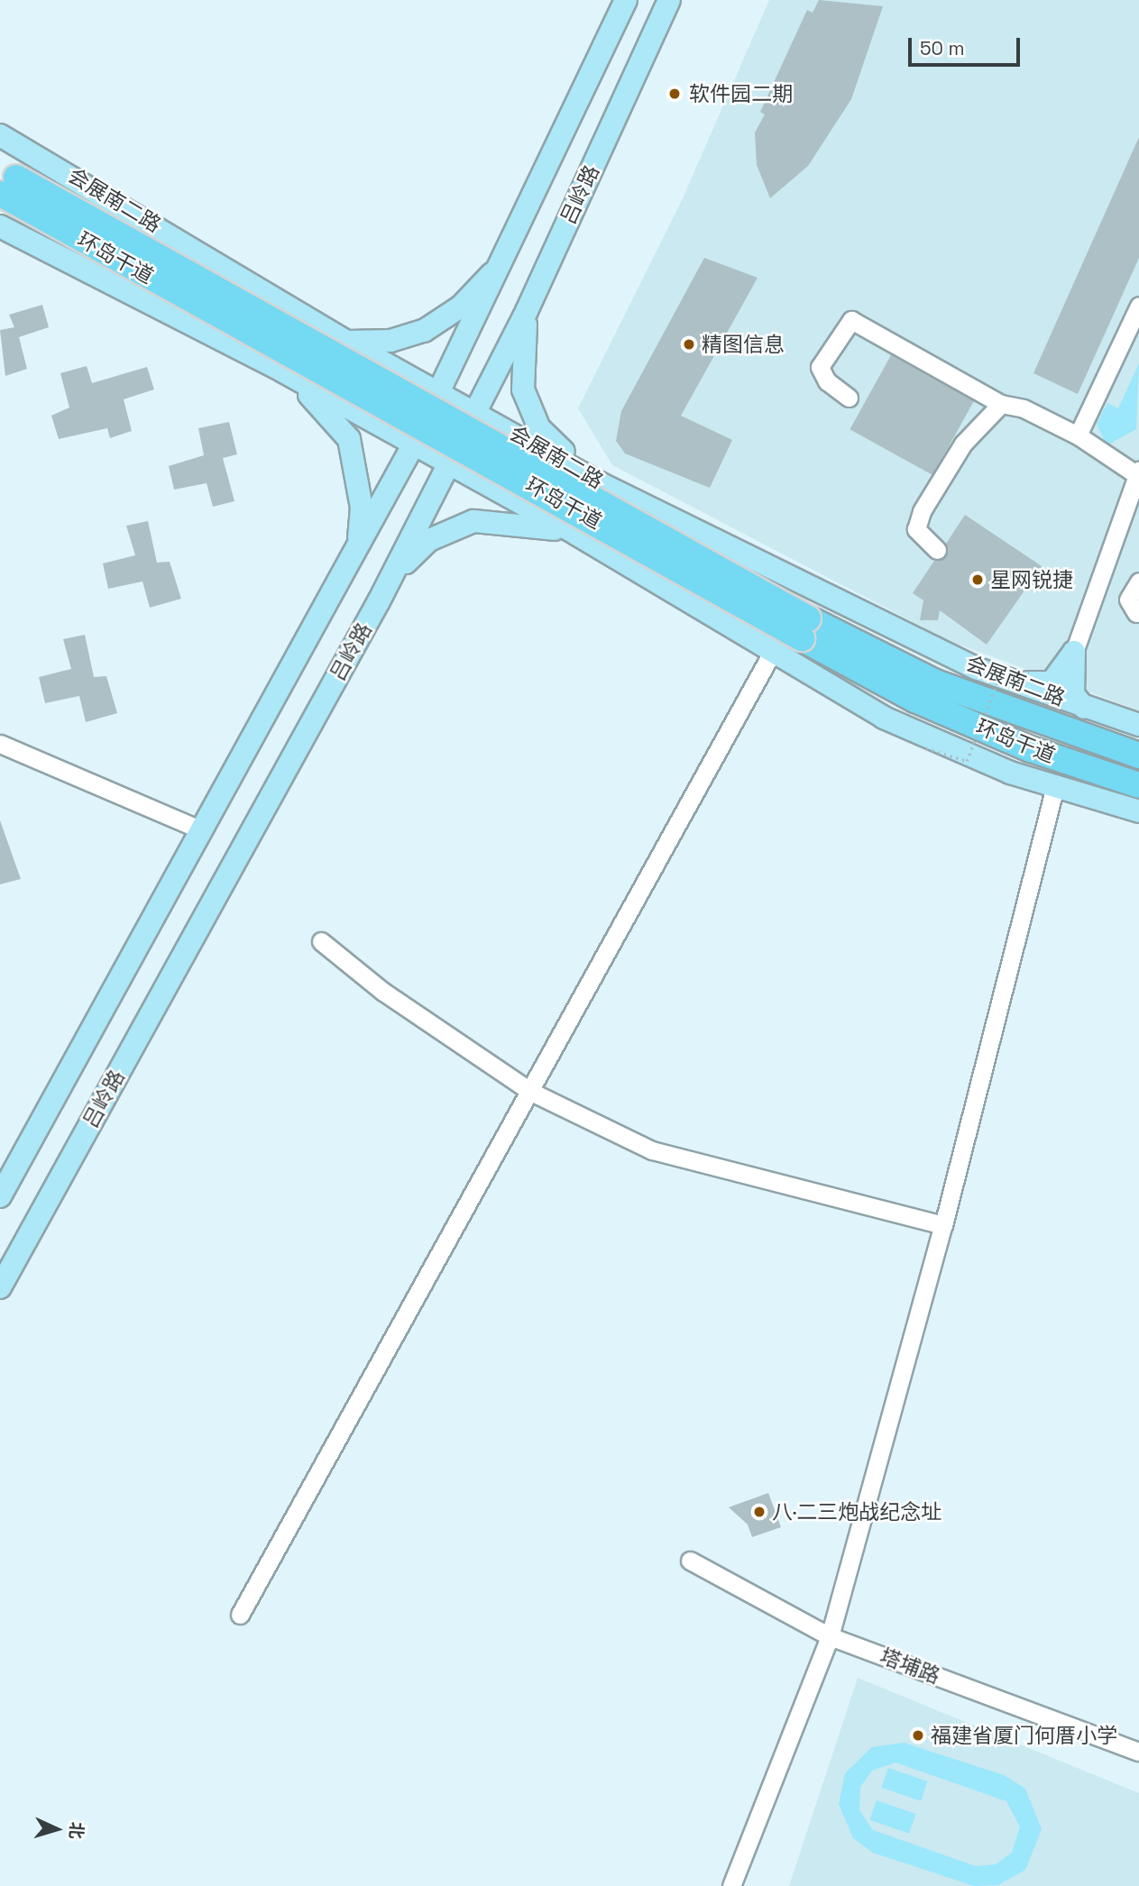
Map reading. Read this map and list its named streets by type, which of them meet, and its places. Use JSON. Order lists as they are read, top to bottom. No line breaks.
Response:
{"streets":{"highway":["环岛干道"],"main road":["吕岭路","会展南二路"],"street":["塔埔路"]},"crossings":[["吕岭路","会展南二路"]],"places":["软件园二期","精图信息","星网锐捷","八·二三炮战纪念址","福建省厦门何厝小学"],"scale_bar":"50 m","north":"right"}
